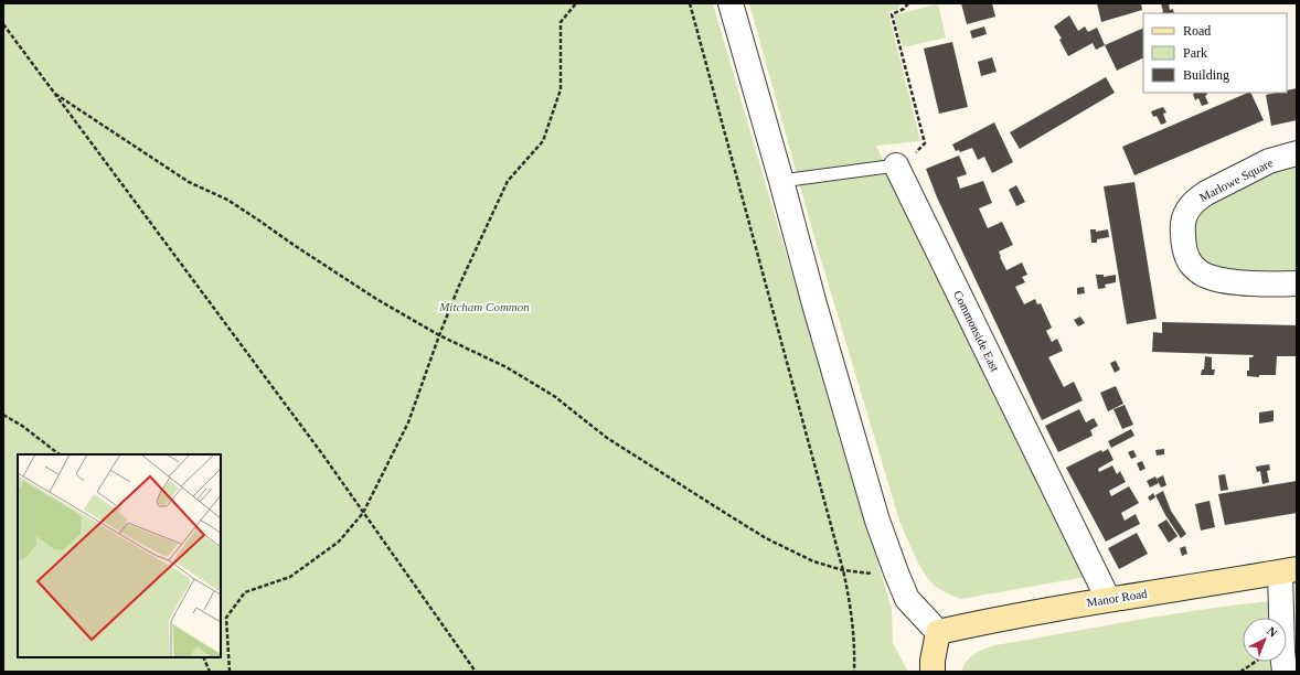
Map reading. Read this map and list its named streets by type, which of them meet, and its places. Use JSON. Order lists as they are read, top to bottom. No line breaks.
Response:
{"streets":{"main road":["Manor Road"],"street":["Marlowe Square","Commonside East"]},"crossings":[["Commonside East","Manor Road"]],"parks":["Mitcham Common"],"legend":["Road","Park","Building"],"north":"top right"}
